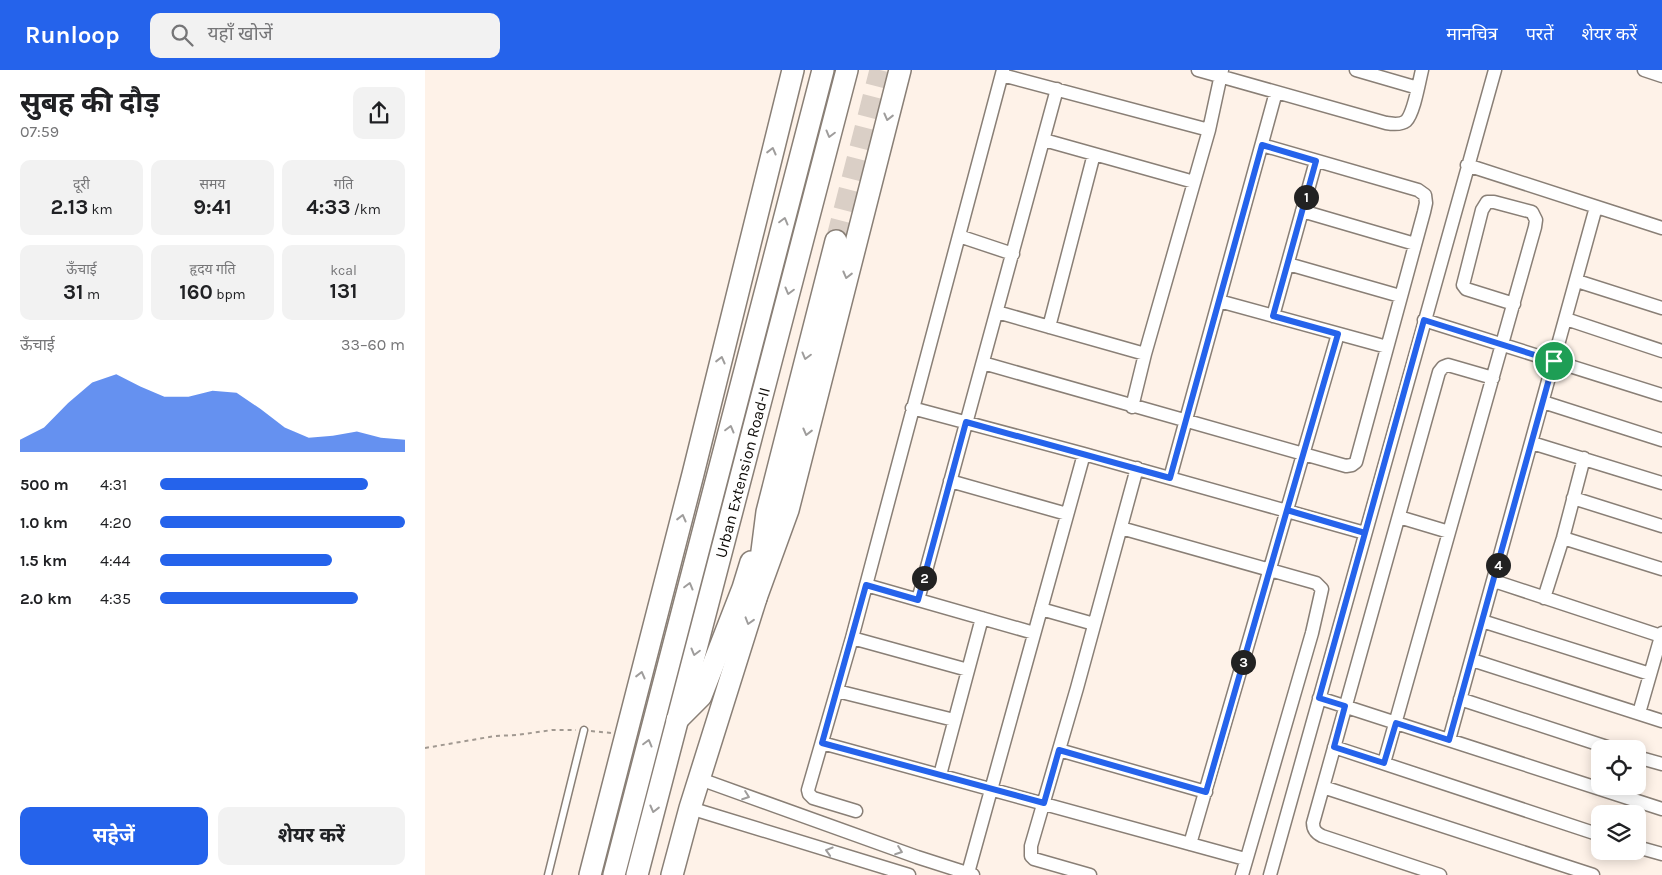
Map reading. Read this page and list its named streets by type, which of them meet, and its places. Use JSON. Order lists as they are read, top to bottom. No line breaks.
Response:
{"streets":{"main road":["Urban Extension Road-II"]},"page":{"header":"Runloop","search":"यहाँ खोजें","nav":["मानचित्र","परतें","शेयर करें"],"heading":["सुबह की दौड़","07:59"],"stats":[["दूरी","2.13 km"],["समय","9:41"],["गति","4:33 /km"],["ऊँचाई","31 m"],["हृदय गति","160 bpm"],["kcal","131"]],"pins":["1","4","2","3"],"chart":["ऊँचाई","33–60 m"],"list":[{"name":"500 m","note":"4:31"},{"name":"1.0 km","note":"4:20"},{"name":"1.5 km","note":"4:44"},{"name":"2.0 km","note":"4:35"}],"buttons":["सहेजें","शेयर करें"]}}
